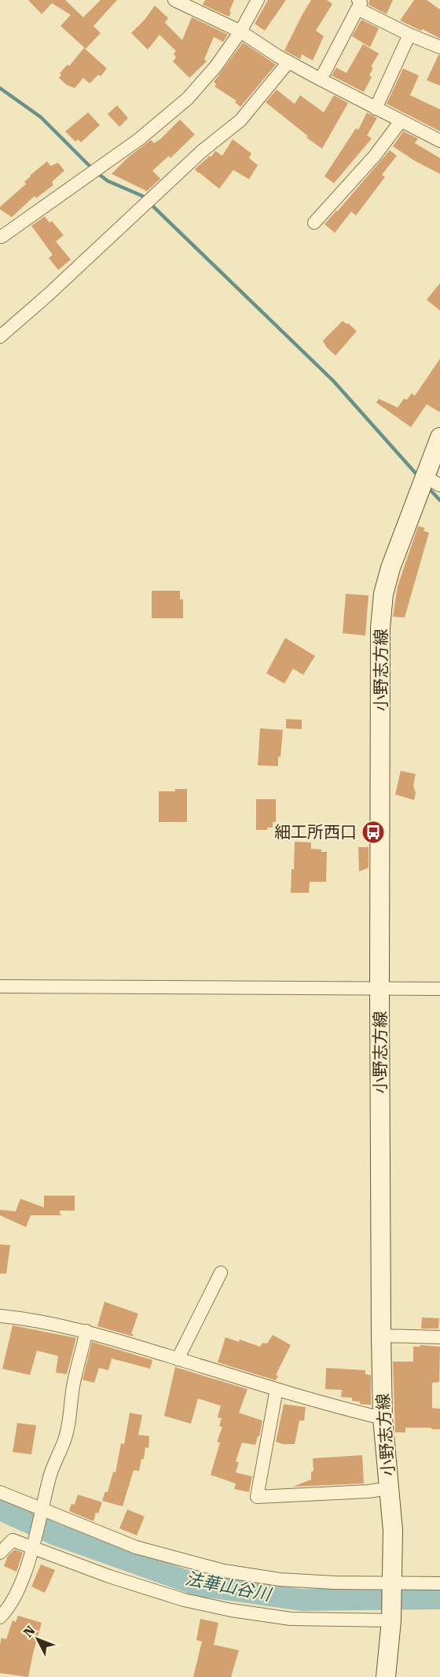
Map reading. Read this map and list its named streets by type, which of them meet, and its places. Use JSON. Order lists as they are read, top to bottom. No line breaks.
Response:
{"streets":{"main road":["小野志方線"]},"water":["法華山谷川"],"places":{"bus stop":["細工所西口"]},"north":"top left"}
